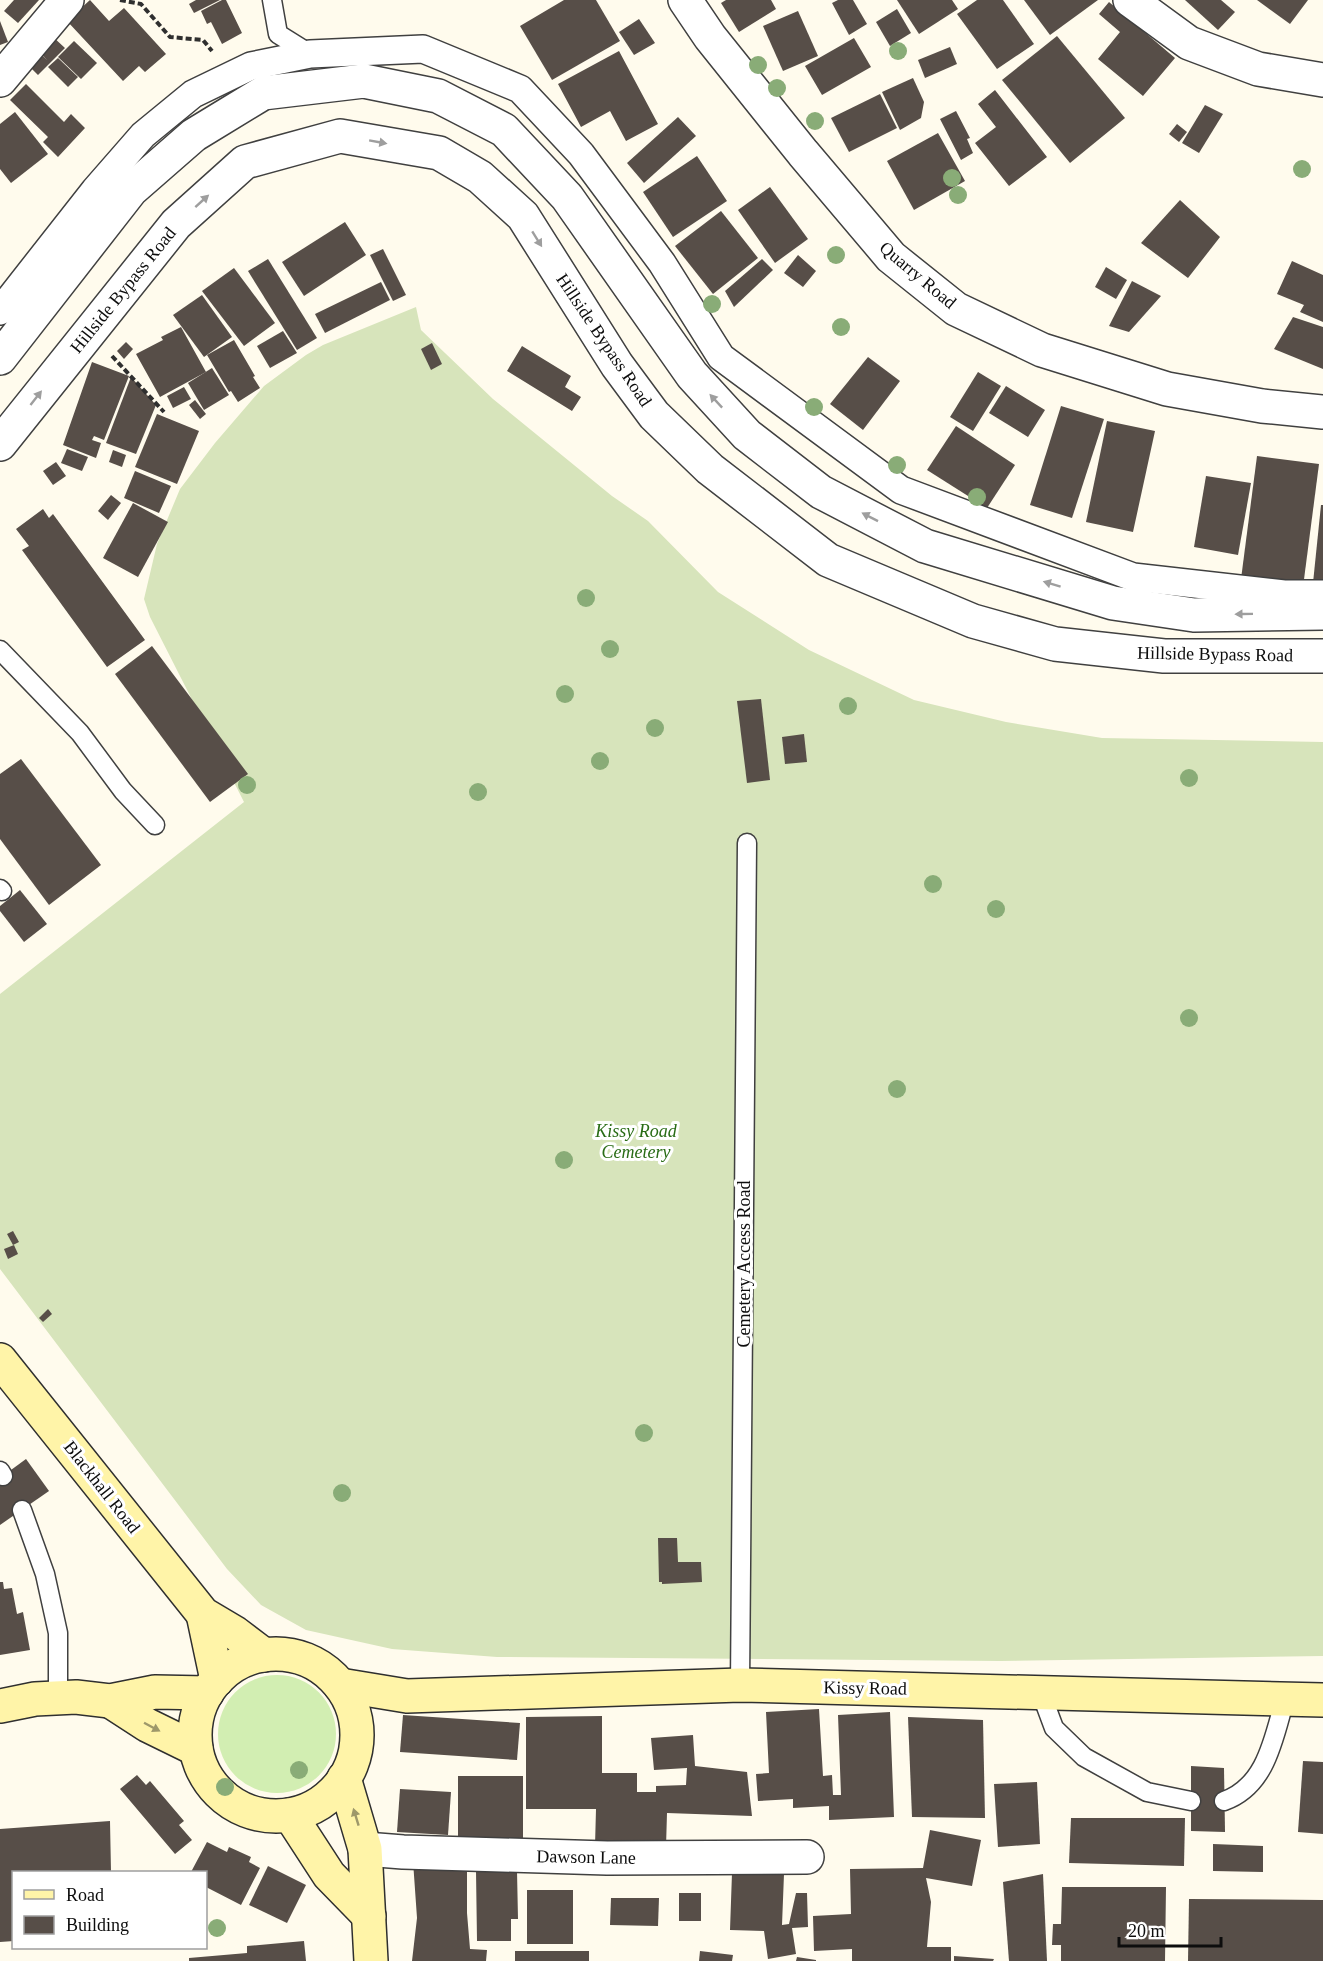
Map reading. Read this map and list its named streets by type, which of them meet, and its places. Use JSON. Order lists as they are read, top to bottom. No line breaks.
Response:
{"streets":{"main road":["Blackhall Road","Kissy Road"],"street":["Quarry Road","Hillside Bypass Road","Dawson Lane"],"lane":["Cemetery Access Road"]},"crossings":[["Cemetery Access Road","Kissy Road"],["Blackhall Road","Kissy Road"]],"one_way":["Hillside Bypass Road"],"parks":["Kissy Road Cemetery"],"legend":["Road","Building"],"scale_bar":"20 m"}
